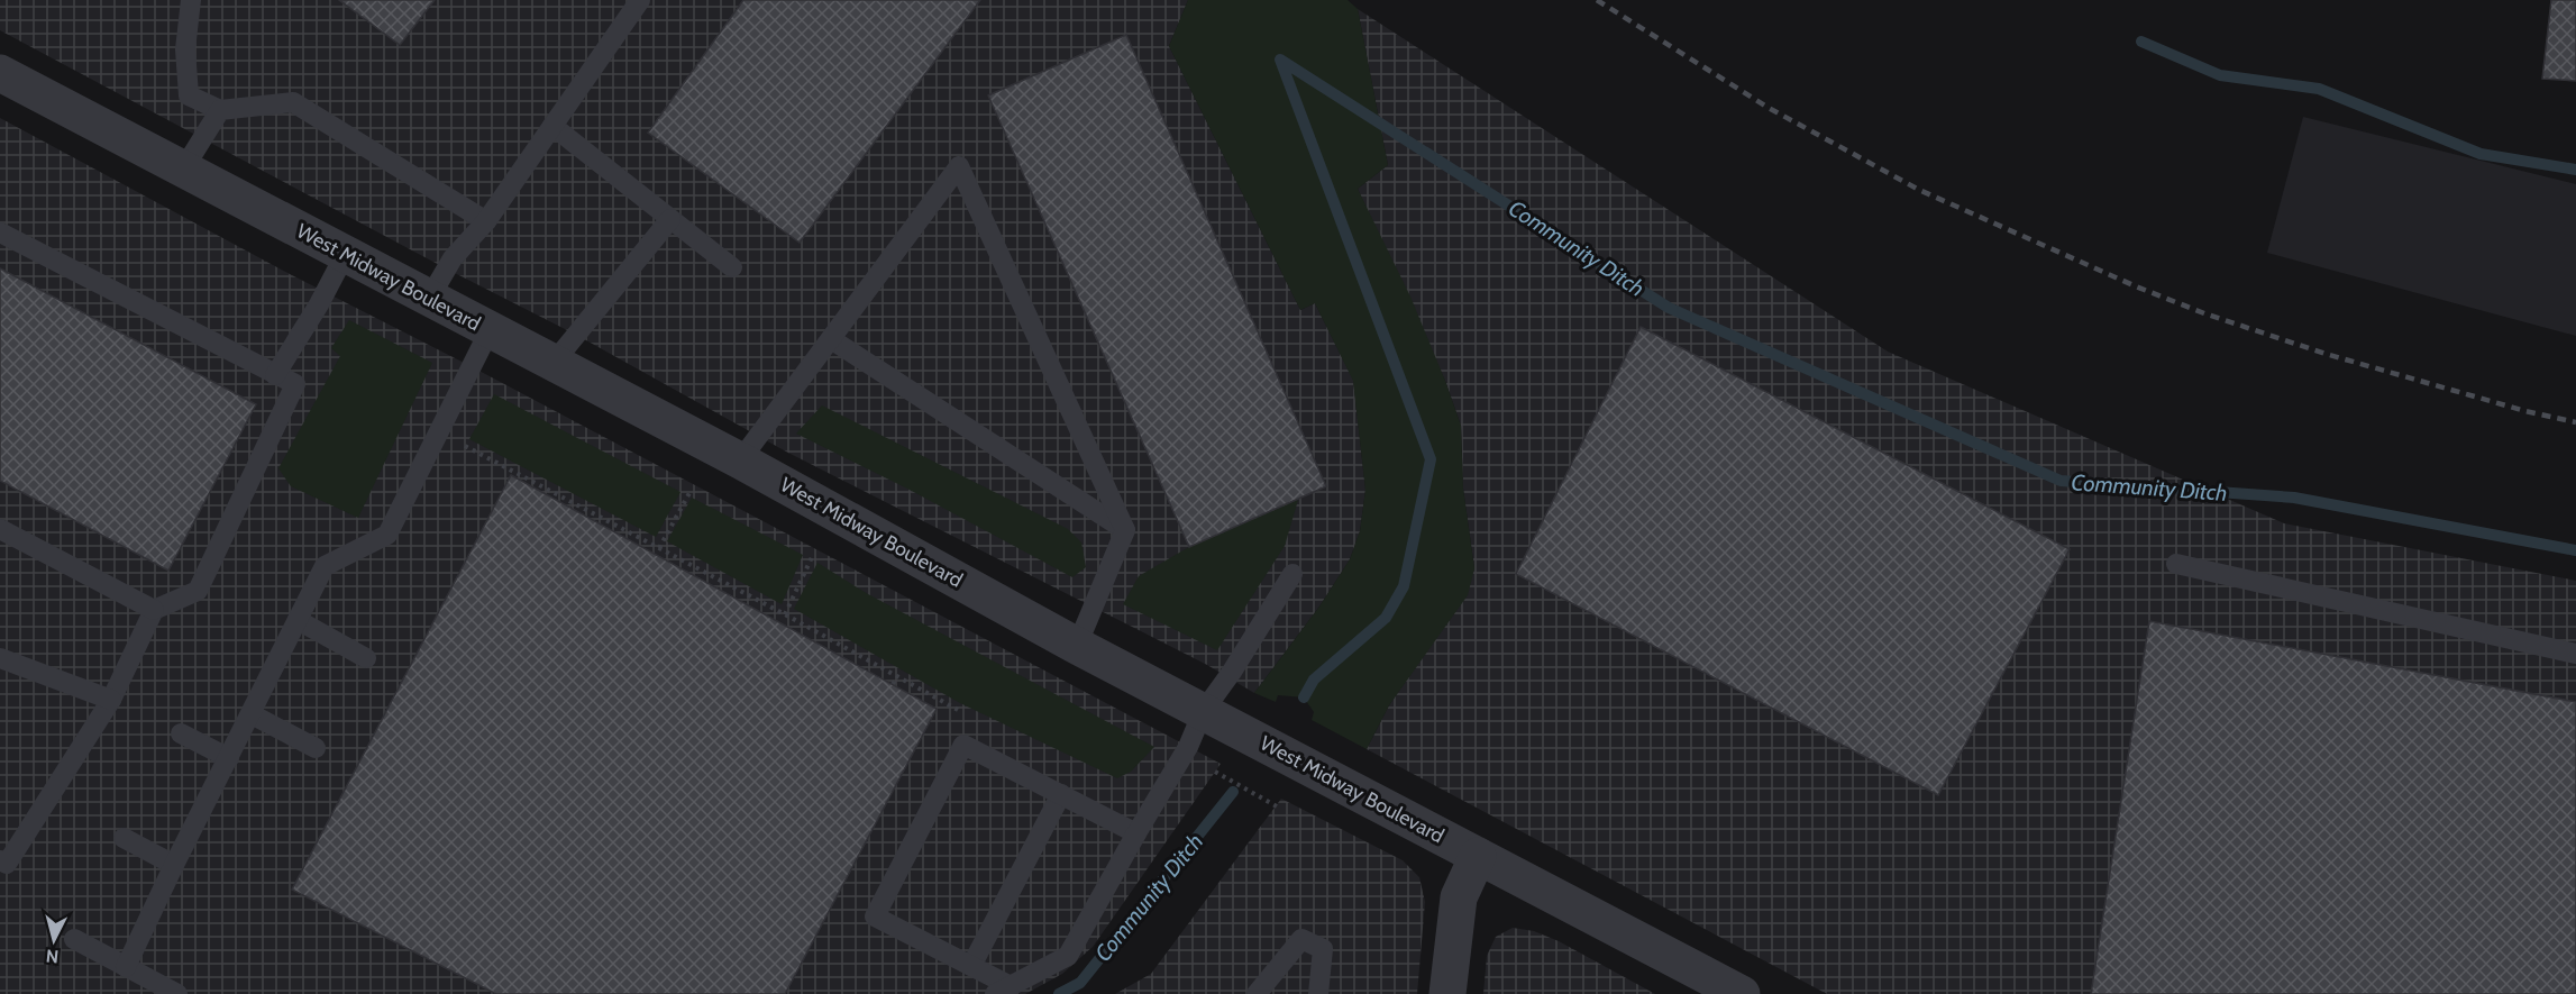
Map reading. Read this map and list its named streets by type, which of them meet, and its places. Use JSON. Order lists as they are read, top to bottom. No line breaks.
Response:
{"streets":{"street":["West Midway Boulevard"]},"water":["Community Ditch"],"north":"bottom"}
